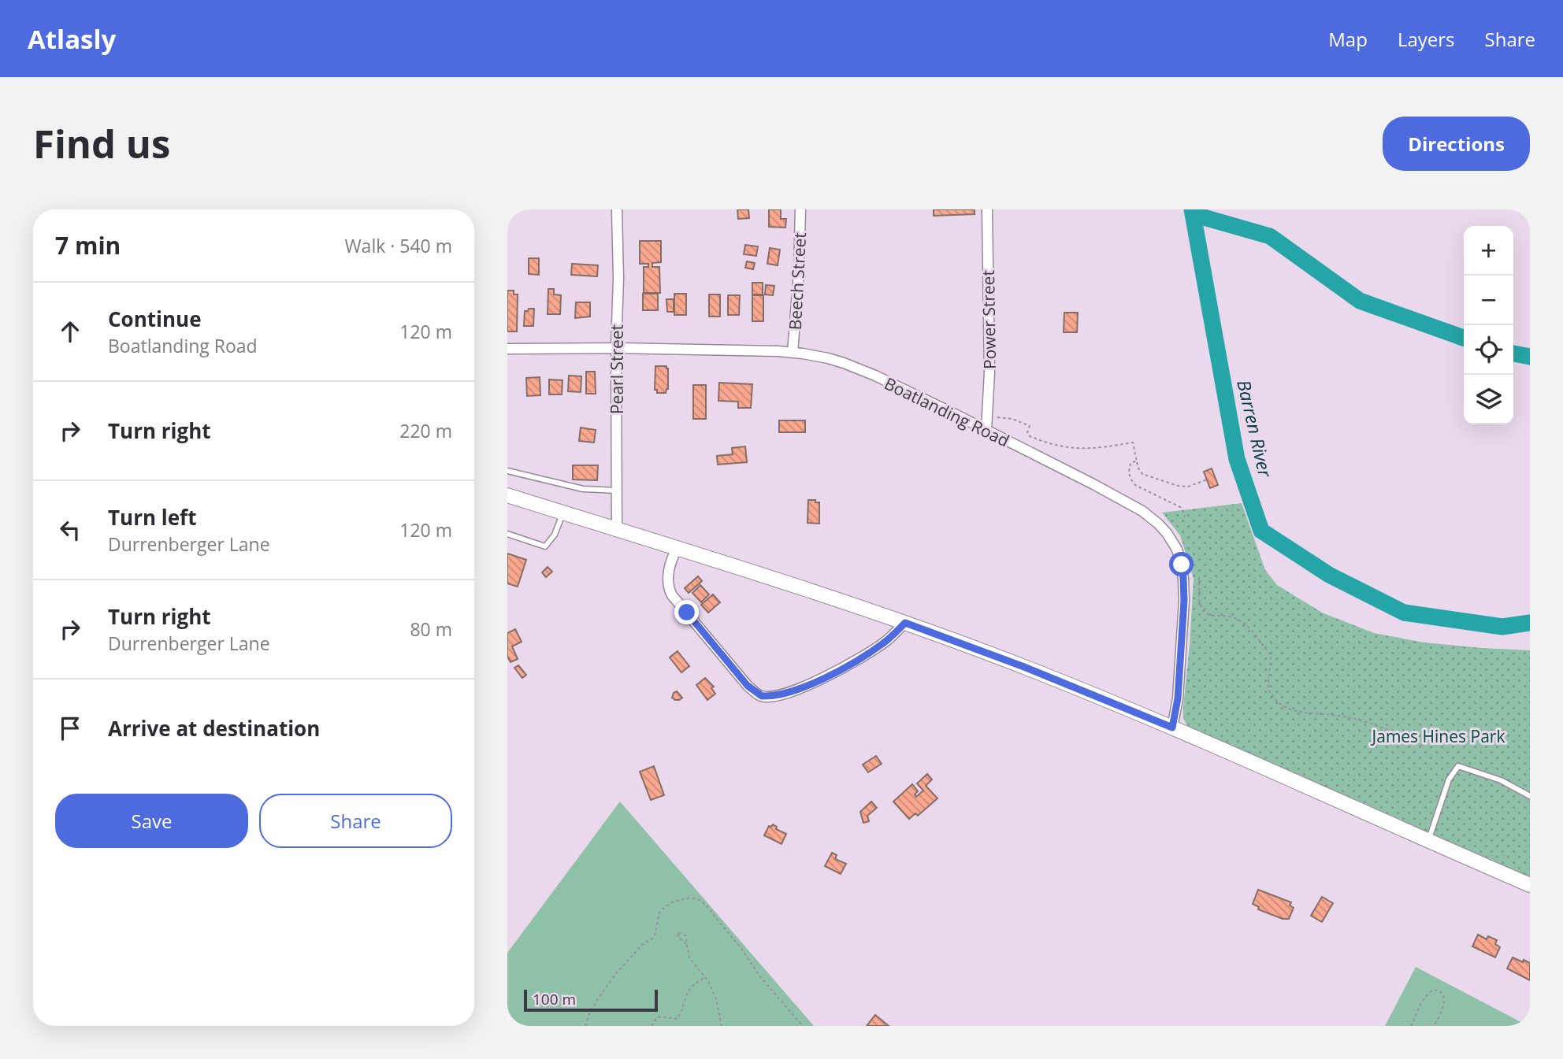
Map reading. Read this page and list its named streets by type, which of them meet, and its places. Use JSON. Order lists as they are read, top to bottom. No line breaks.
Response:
{"streets":{"street":["Beech Street","Power Street","Pearl Street","Boatlanding Road"]},"crossings":[["Beech Street","Boatlanding Road"],["Power Street","Boatlanding Road"],["Pearl Street","Boatlanding Road"]],"water":["Barren River"],"parks":["James Hines Park"],"scale_bar":"100 m","page":{"header":"Atlasly","nav":["Map","Layers","Share"],"buttons":["Directions",["Save","Share"]],"title":"Find us","heading":["7 min","Walk · 540 m"],"map_buttons":["+","−"],"list":[["Continue","Boatlanding Road","120 m"],["Turn right","220 m"],["Turn left","Durrenberger Lane","120 m"],["Turn right","Durrenberger Lane","80 m"],"Arrive at destination"],"scale":"100 m"}}
